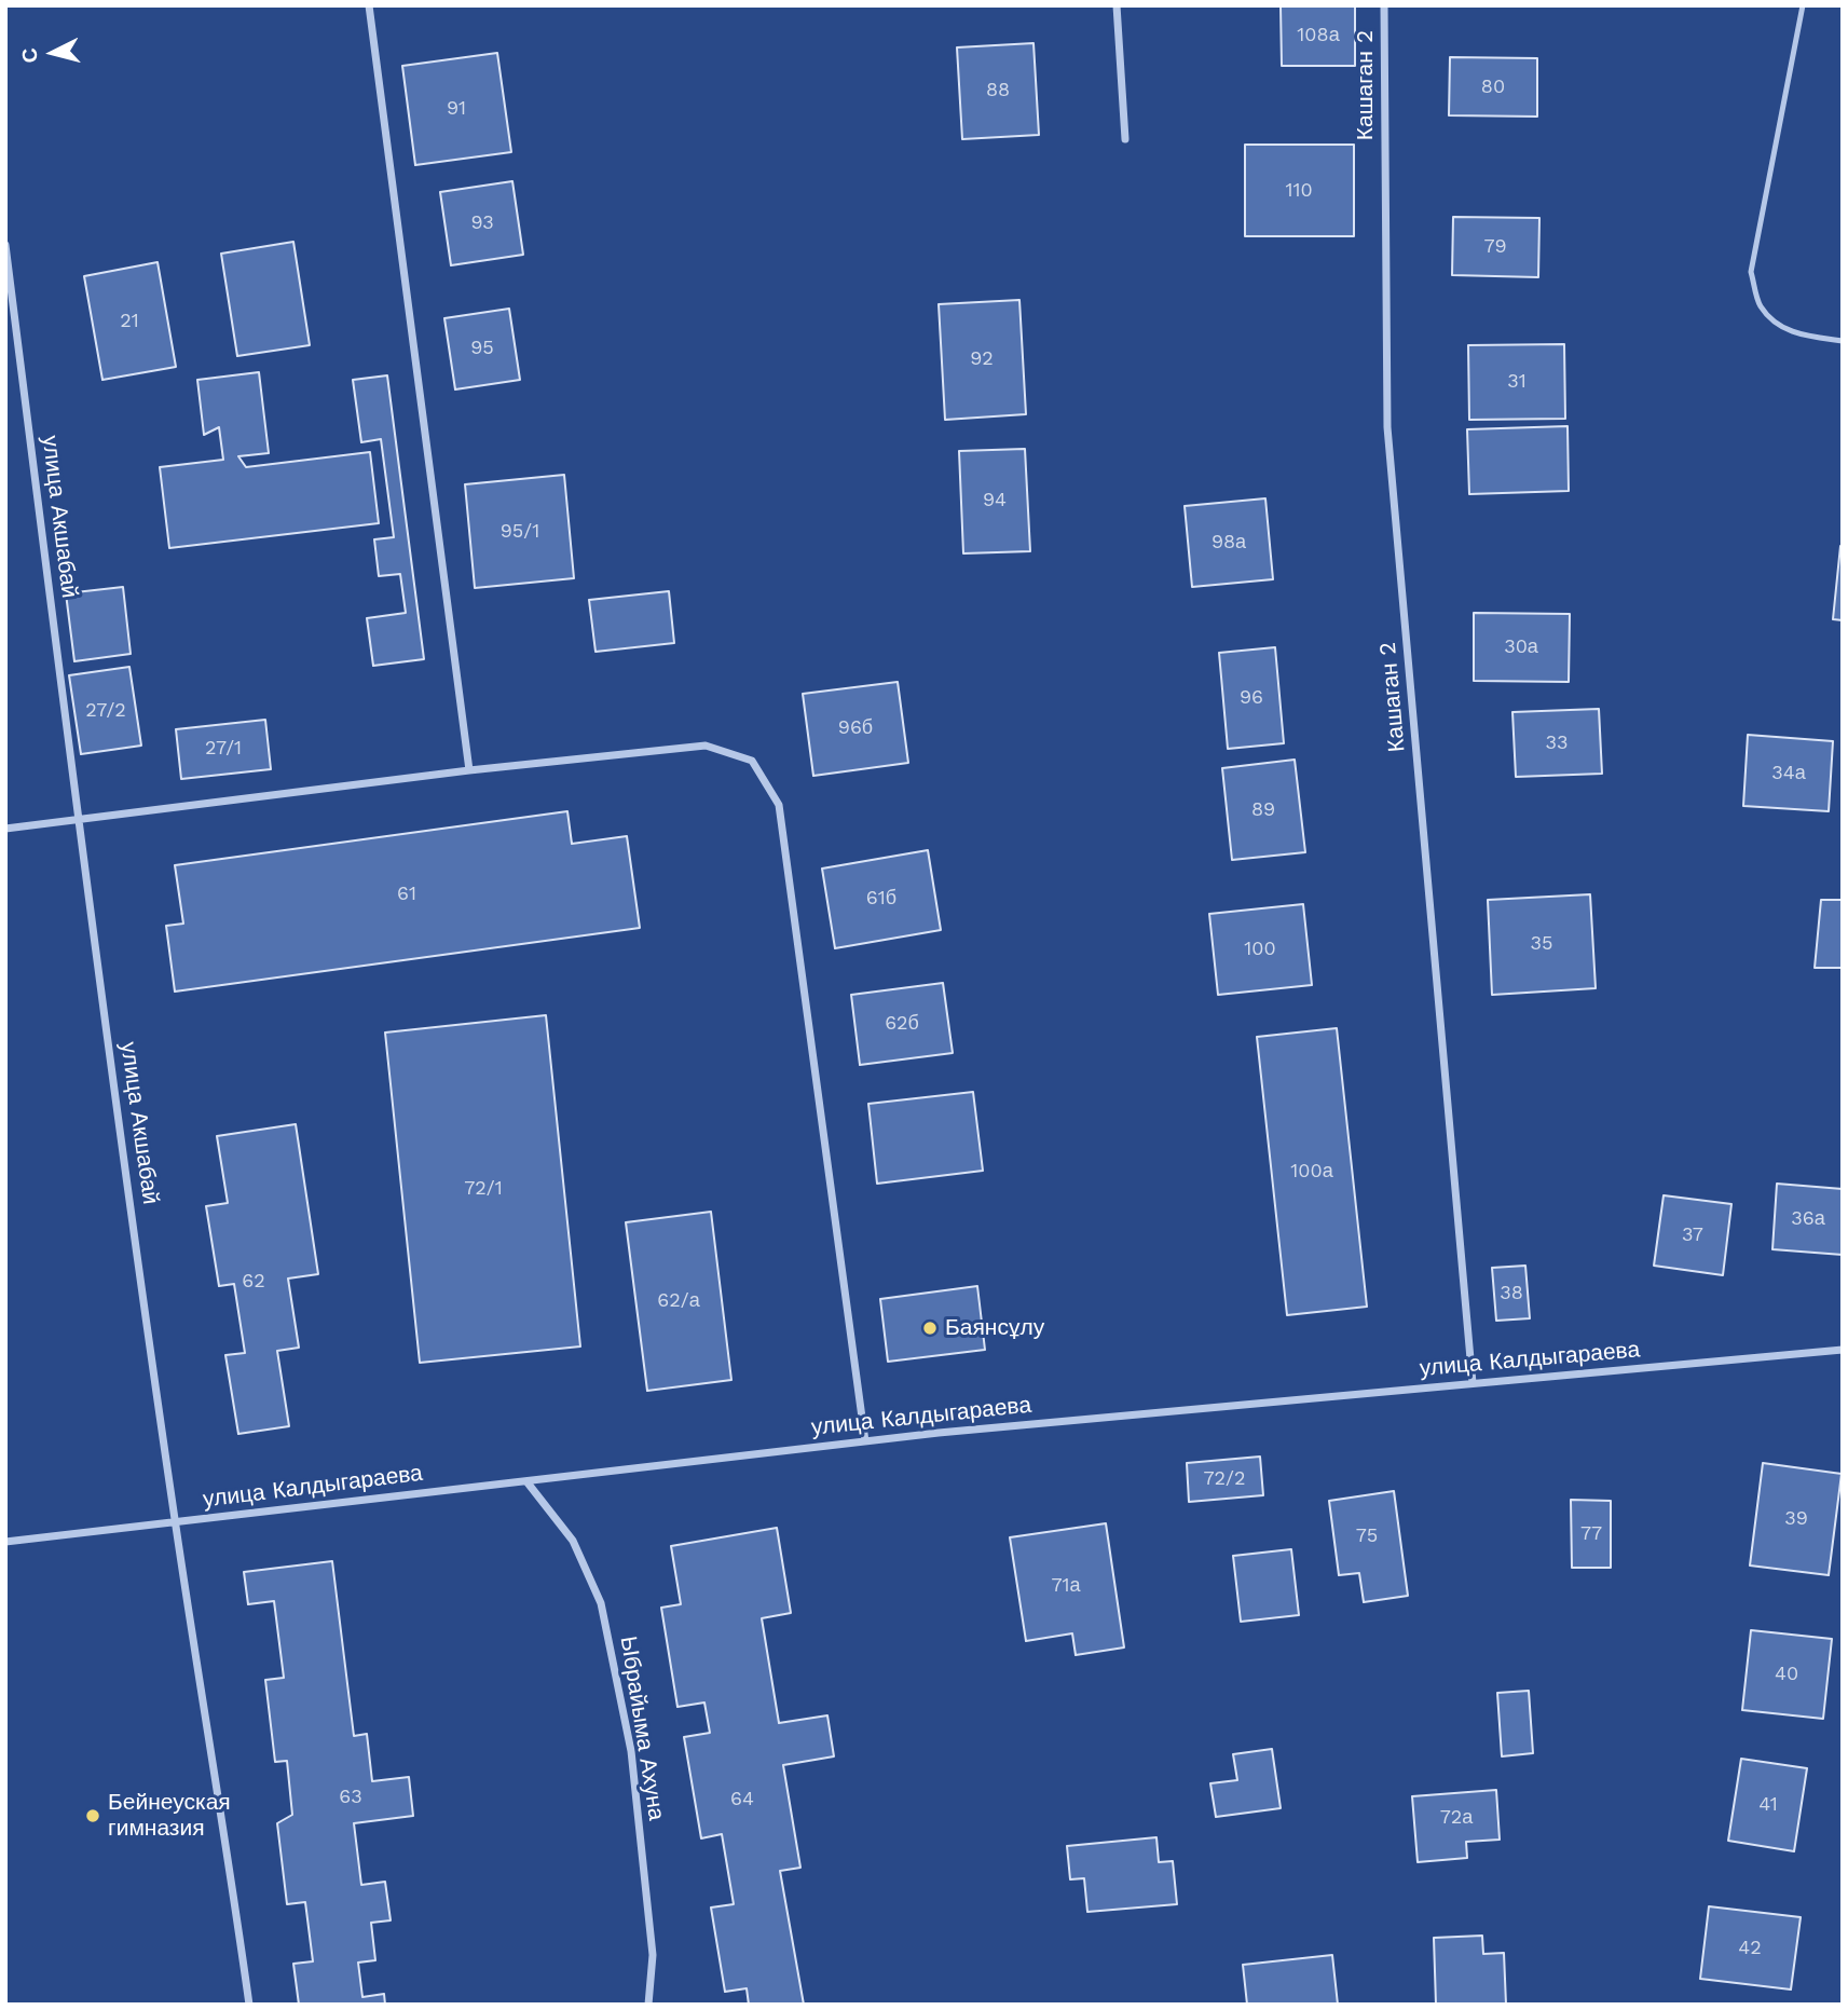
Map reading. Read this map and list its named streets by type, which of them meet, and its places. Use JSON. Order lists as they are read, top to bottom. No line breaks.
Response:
{"streets":{"street":["Кашаган 2","улица Акшабай","улица Калдыгараева","Ыбрайыма Ахуна"]},"crossings":[["Кашаган 2","улица Калдыгараева"],["улица Акшабай","улица Калдыгараева"],["улица Калдыгараева","Ыбрайыма Ахуна"]],"places":["Баянсұлу","Бейнеуская гимназия"],"house_numbers":["108а","80","88","91","110","93","79","21","95","92","31","94","95/1","98а","30а","96","27/2","96б","33","27/1","34а","89","61","61б","35","100","62б","100а","72/1","36а","37","62","38","62/а","72/2","39","77","75","71а","40","63","64","41","72а","42"],"north":"left"}
